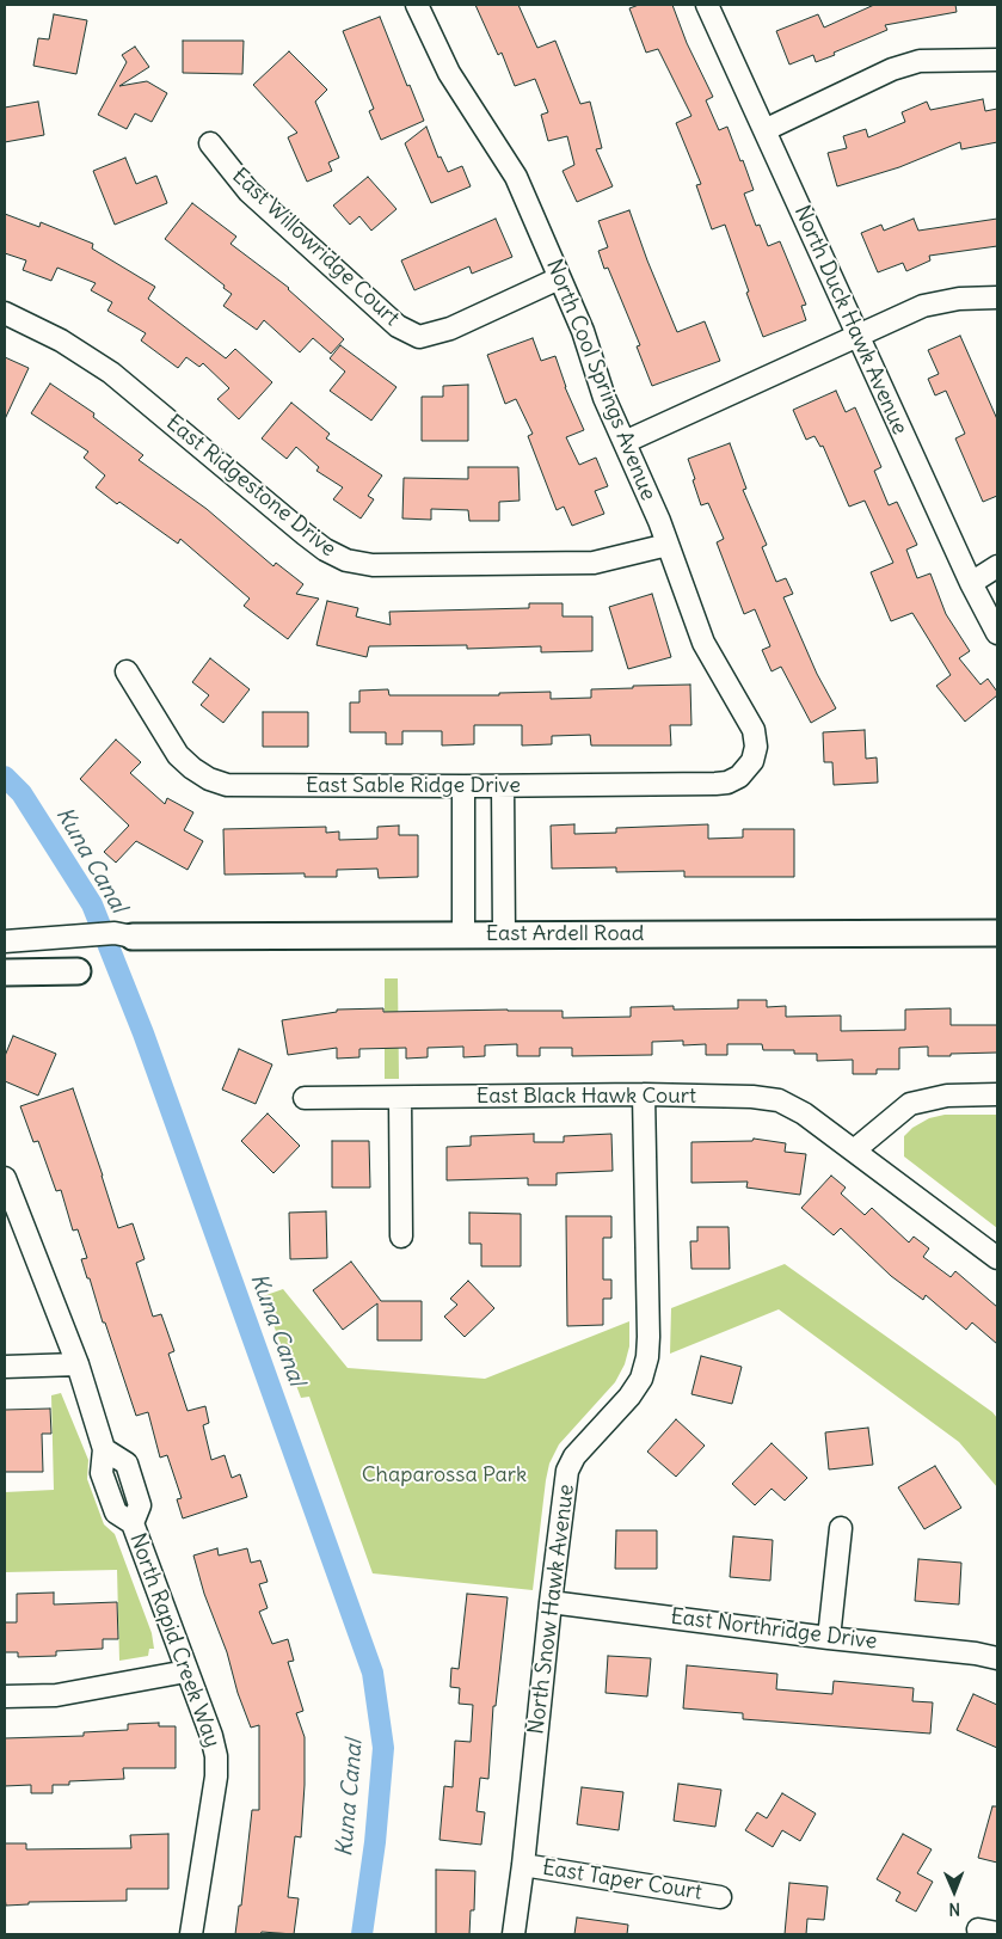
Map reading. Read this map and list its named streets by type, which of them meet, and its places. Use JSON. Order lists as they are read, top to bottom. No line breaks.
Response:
{"streets":{"street":["East Willowridge Court","North Duck Hawk Avenue","North Cool Springs Avenue","East Ridgestone Drive","East Sable Ridge Drive","East Ardell Road","East Black Hawk Court","North Snow Hawk Avenue","East Northridge Drive","North Rapid Creek Way","East Taper Court"]},"crossings":[["East Willowridge Court","North Cool Springs Avenue"],["North Cool Springs Avenue","East Ridgestone Drive"],["North Cool Springs Avenue","East Sable Ridge Drive"],["East Black Hawk Court","North Snow Hawk Avenue"],["North Snow Hawk Avenue","East Northridge Drive"],["North Snow Hawk Avenue","East Taper Court"]],"water":["Kuna Canal"],"parks":["Chaparossa Park"],"north":"bottom"}
